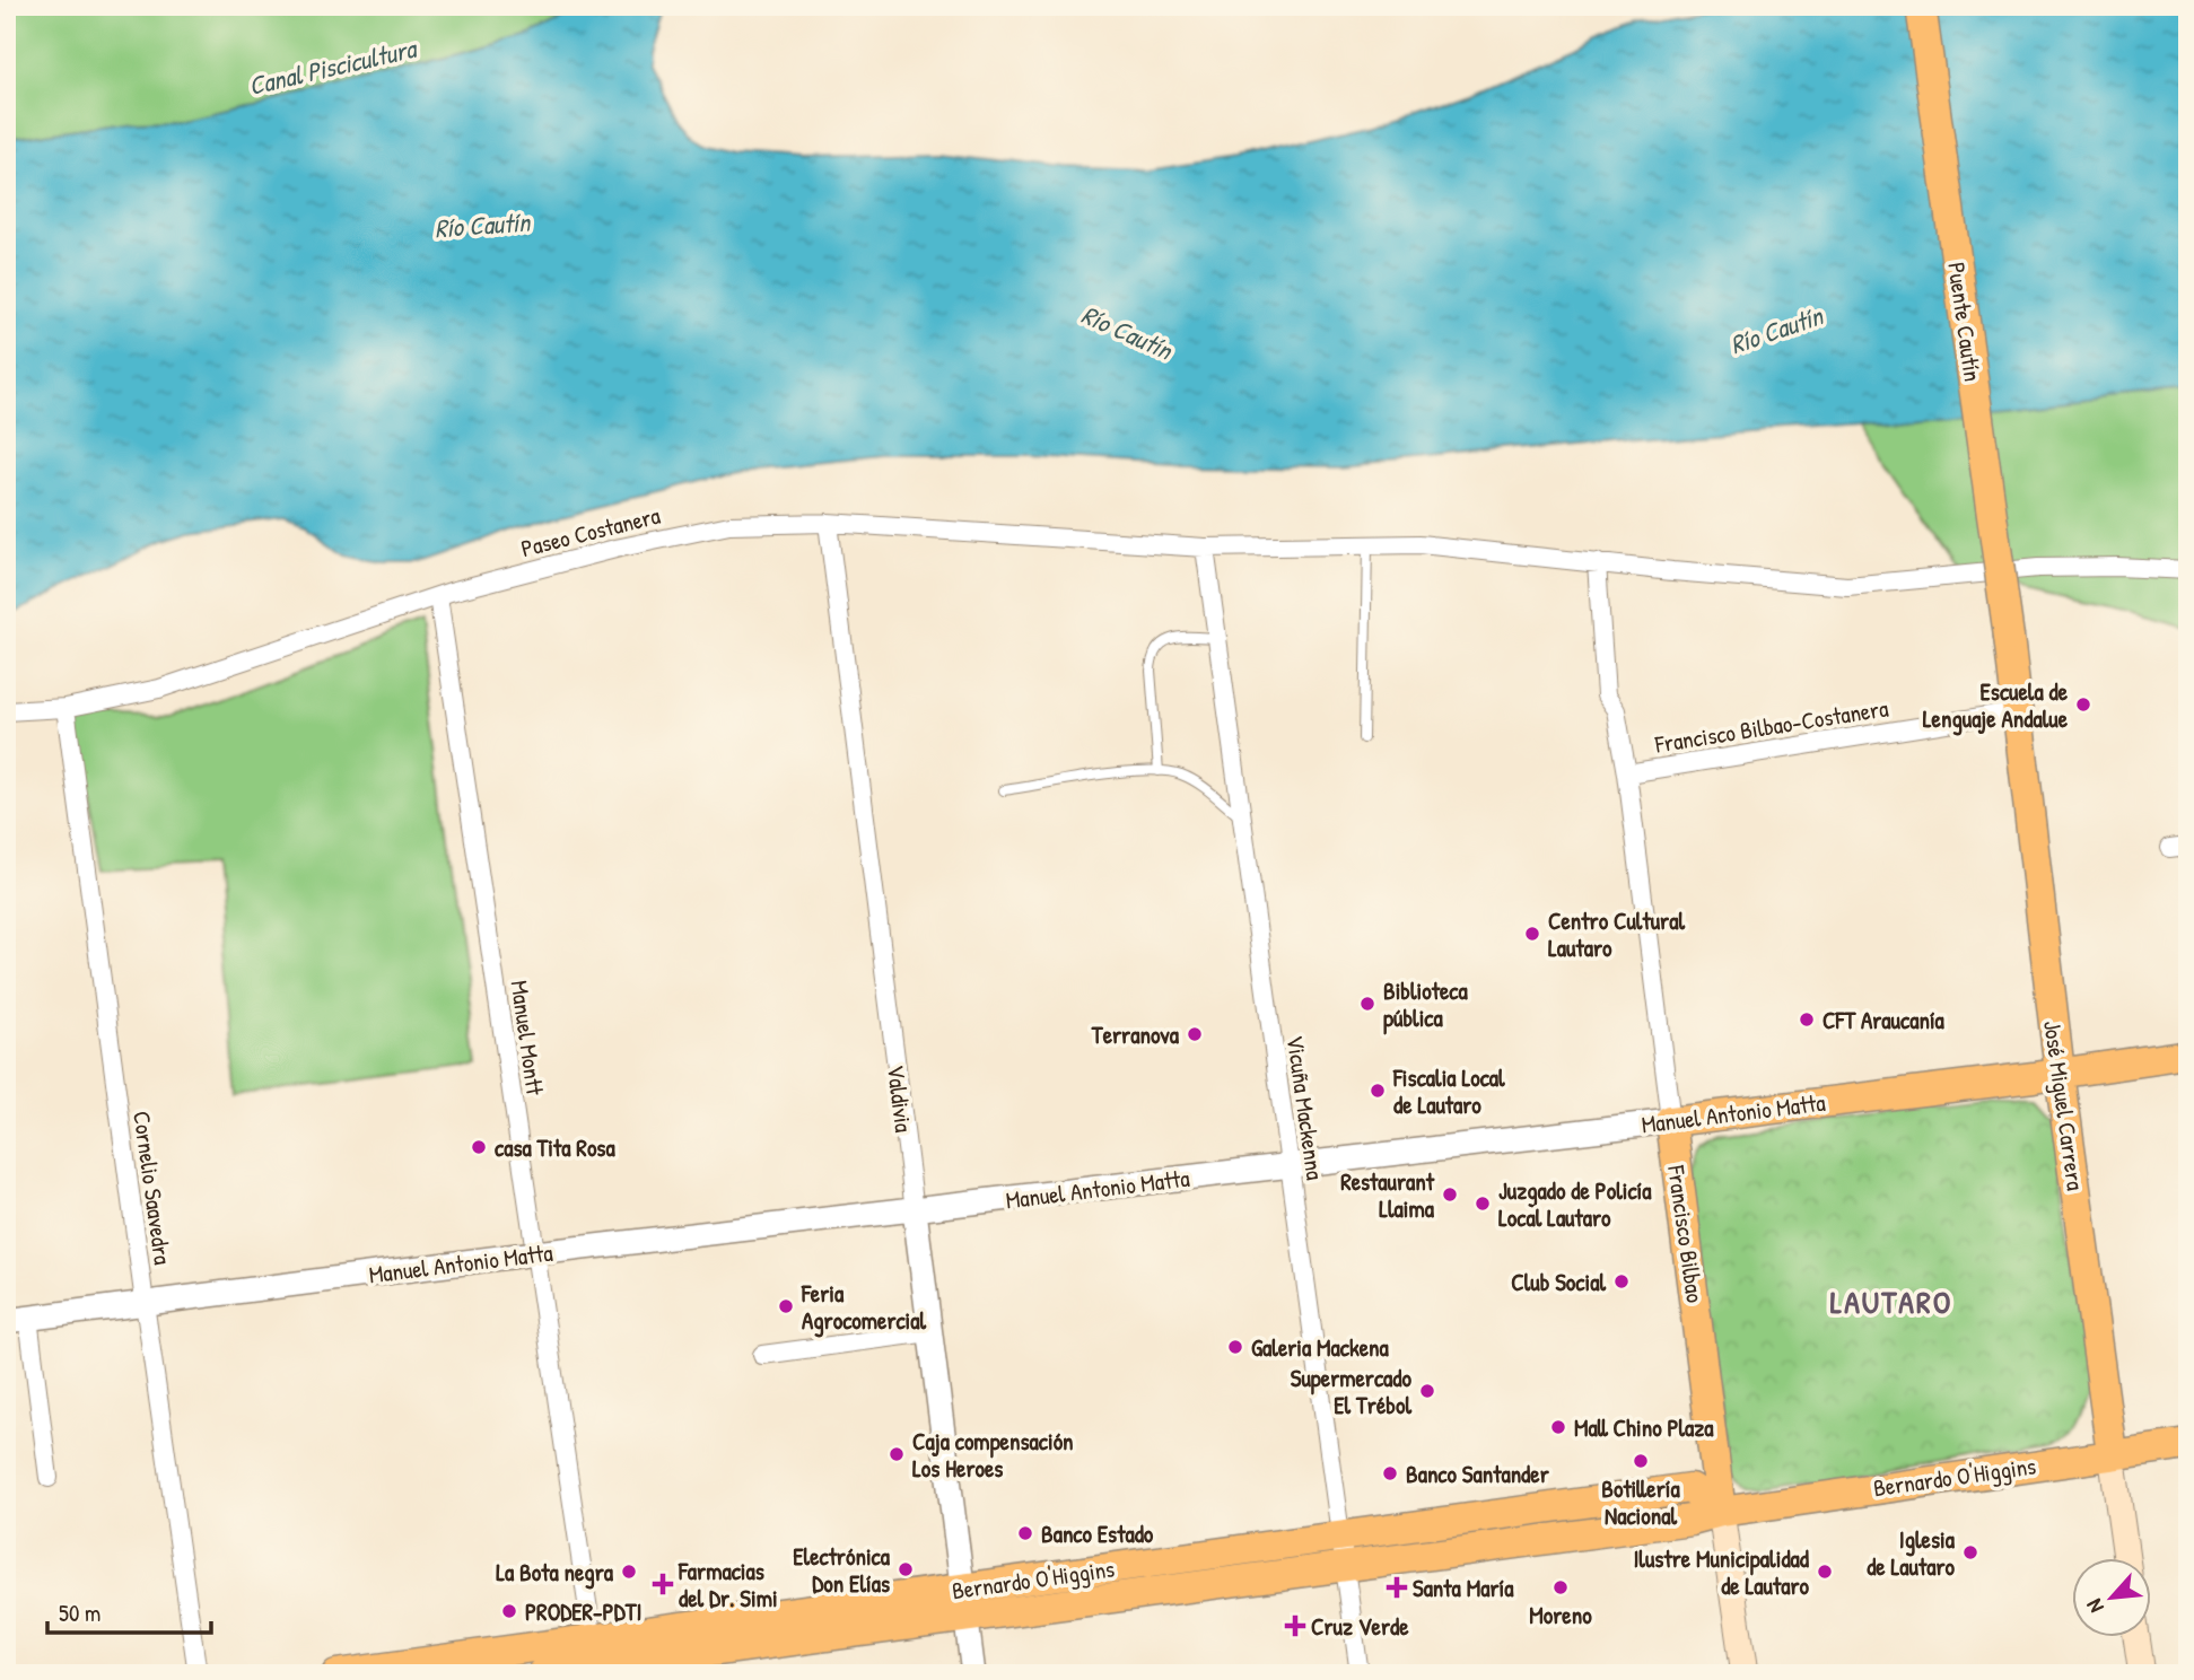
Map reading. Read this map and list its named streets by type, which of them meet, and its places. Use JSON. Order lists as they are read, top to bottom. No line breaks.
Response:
{"streets":{"main road":["Puente Cautín","José Miguel Carrera","Manuel Antonio Matta","Francisco Bilbao","Bernardo O'Higgins"],"street":["Paseo Costanera","Francisco Bilbao-Costanera","Manuel Montt","Valdivia","Vicuña Mackenna","Cornelio Saavedra"]},"crossings":[["Puente Cautín","José Miguel Carrera"],["Paseo Costanera","Manuel Montt"],["Paseo Costanera","Valdivia"],["Paseo Costanera","Vicuña Mackenna"],["Paseo Costanera","Cornelio Saavedra"],["Paseo Costanera","Francisco Bilbao"],["Francisco Bilbao-Costanera","José Miguel Carrera"],["Francisco Bilbao-Costanera","Francisco Bilbao"],["Manuel Montt","Manuel Antonio Matta"],["Manuel Montt","Bernardo O'Higgins"],["Valdivia","Manuel Antonio Matta"],["Valdivia","Bernardo O'Higgins"],["José Miguel Carrera","Manuel Antonio Matta"],["José Miguel Carrera","Bernardo O'Higgins"],["Vicuña Mackenna","Manuel Antonio Matta"],["Vicuña Mackenna","Bernardo O'Higgins"],["Manuel Antonio Matta","Cornelio Saavedra"],["Manuel Antonio Matta","Francisco Bilbao"],["Francisco Bilbao","Bernardo O'Higgins"]],"districts":["LAUTARO"],"water":["Canal Piscicultura","Río Cautín"],"places":{"other":["Escuela de Lenguaje Andalue","Centro Cultural Lautaro","Biblioteca pública","CFT Araucanía","Terranova","Fiscalia Local de Lautaro","casa Tita Rosa","Restaurant Llaima","Juzgado de Policía Local Lautaro","Club Social","Feria Agrocomercial","Galeria Mackena","Supermercado El Trébol","Mall Chino Plaza","Caja compensación Los Heroes","Botillería Nacional","Banco Santander","Banco Estado","Iglesia de Lautaro","Electrónica Don Elías","La Bota negra","Ilustre Municipalidad de Lautaro","Moreno","PRODER-PDTI"],"health":["Farmacias del Dr. Simi","Santa María","Cruz Verde"]},"scale_bar":"50 m","north":"bottom left"}
